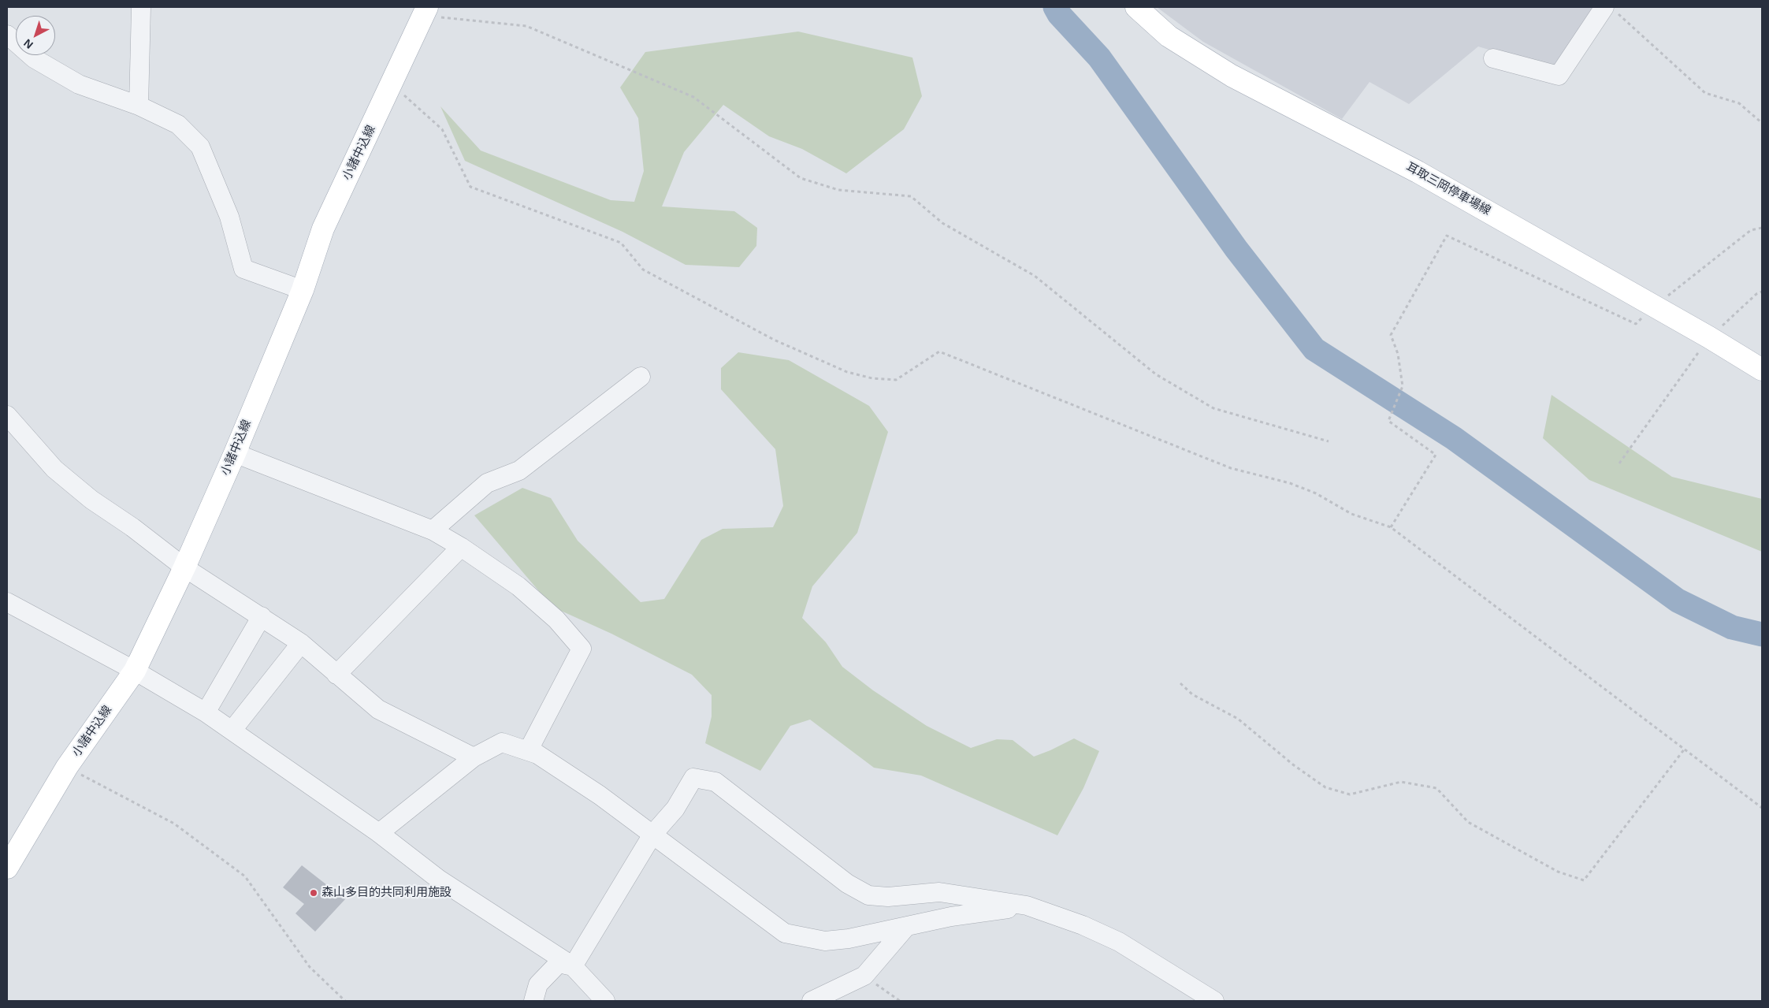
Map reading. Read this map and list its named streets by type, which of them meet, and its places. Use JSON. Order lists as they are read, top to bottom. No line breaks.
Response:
{"streets":{"main road":["小諸中込線","耳取三岡停車場線"]},"places":["森山多目的共同利用施設"],"north":"bottom left"}
